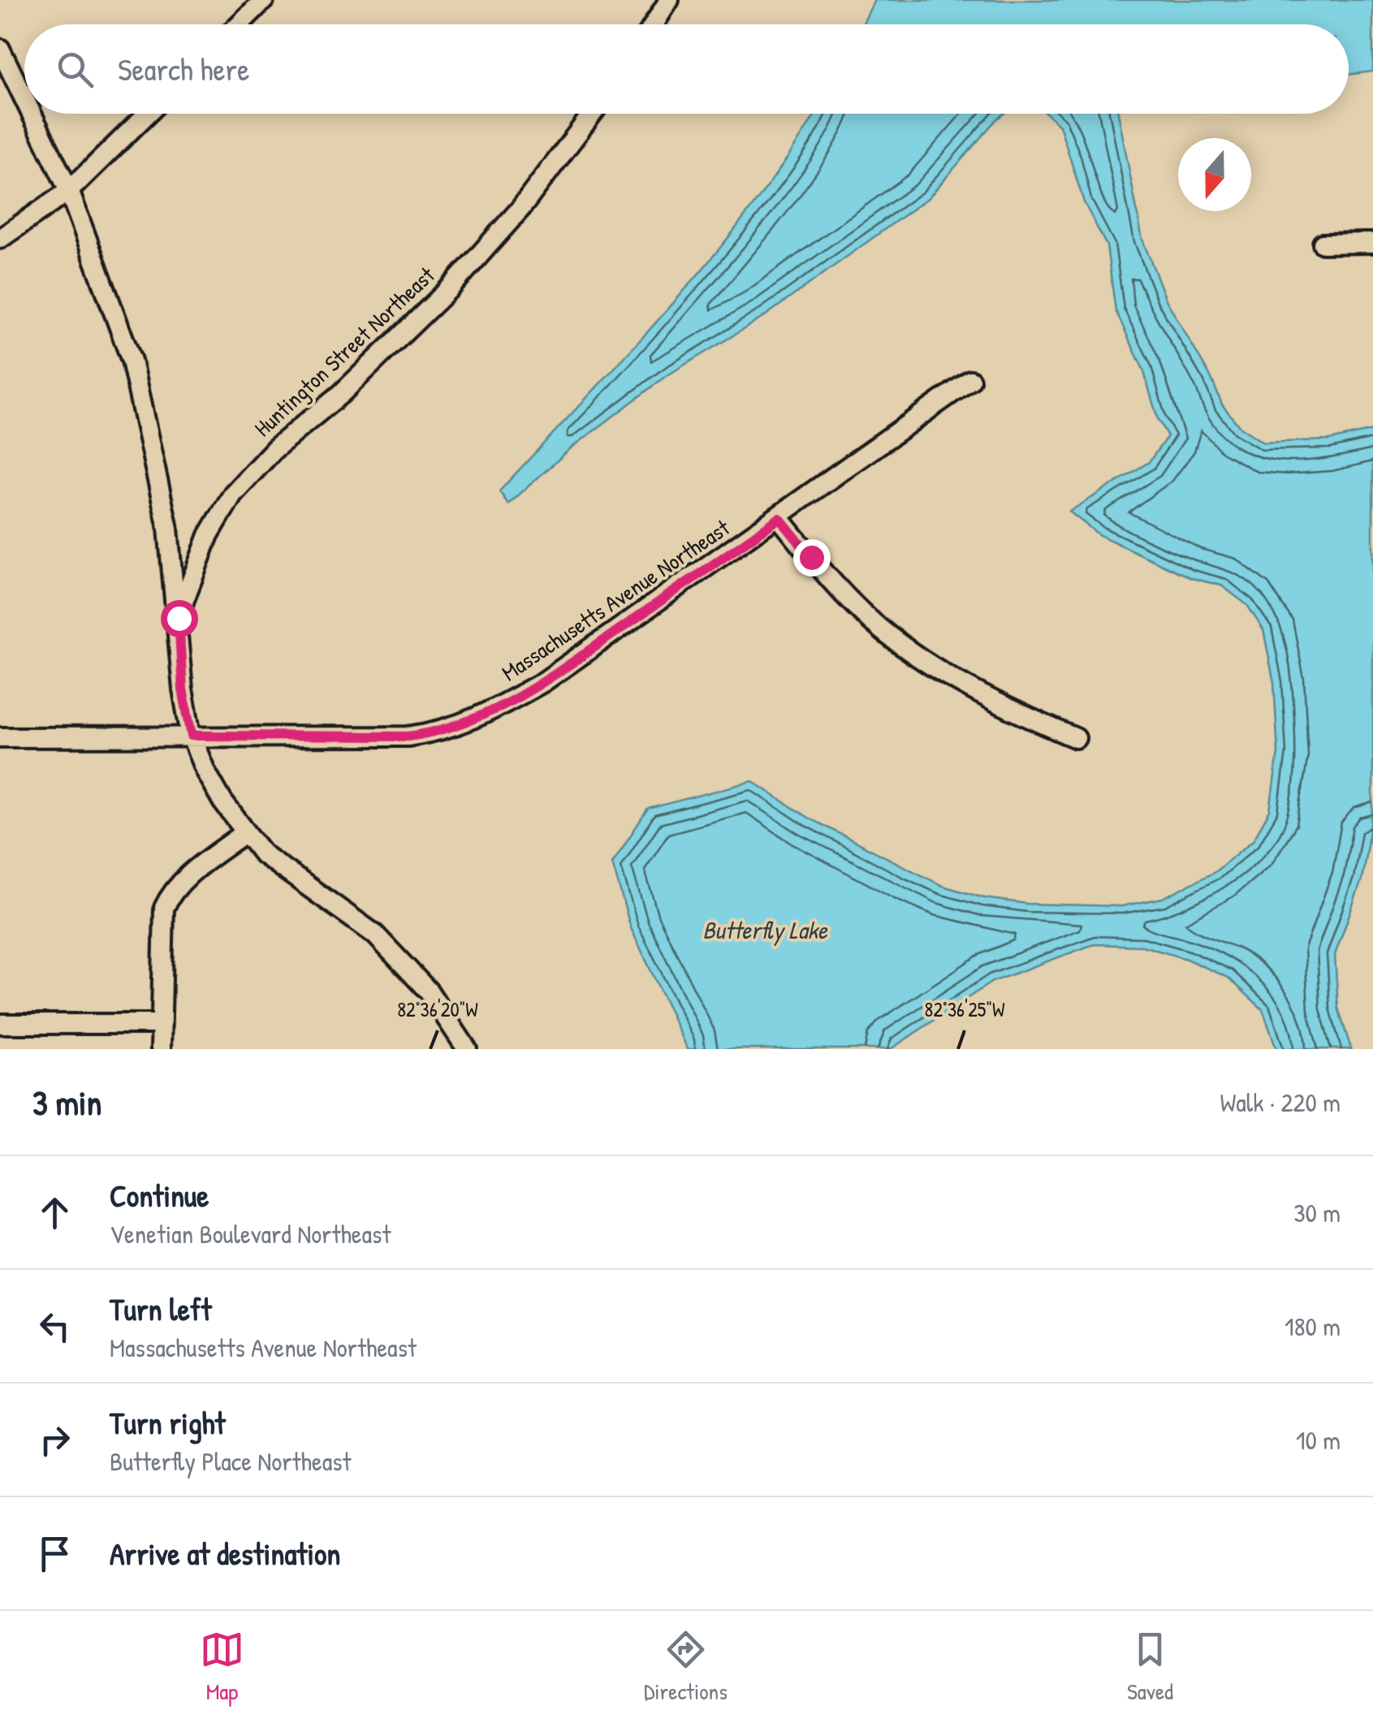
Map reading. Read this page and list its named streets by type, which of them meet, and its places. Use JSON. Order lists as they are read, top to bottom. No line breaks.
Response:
{"streets":{"street":["Huntington Street Northeast","Massachusetts Avenue Northeast"]},"water":["Butterfly Lake"],"north":"bottom","page":{"search":"Search here","heading":["3 min","Walk · 220 m"],"list":[["Continue","Venetian Boulevard Northeast","30 m"],["Turn left","Massachusetts Avenue Northeast","180 m"],["Turn right","Butterfly Place Northeast","10 m"],"Arrive at destination"],"nav":["Map","Directions","Saved"]},"coordinates":["82°36'20\"W","82°36'25\"W"]}
